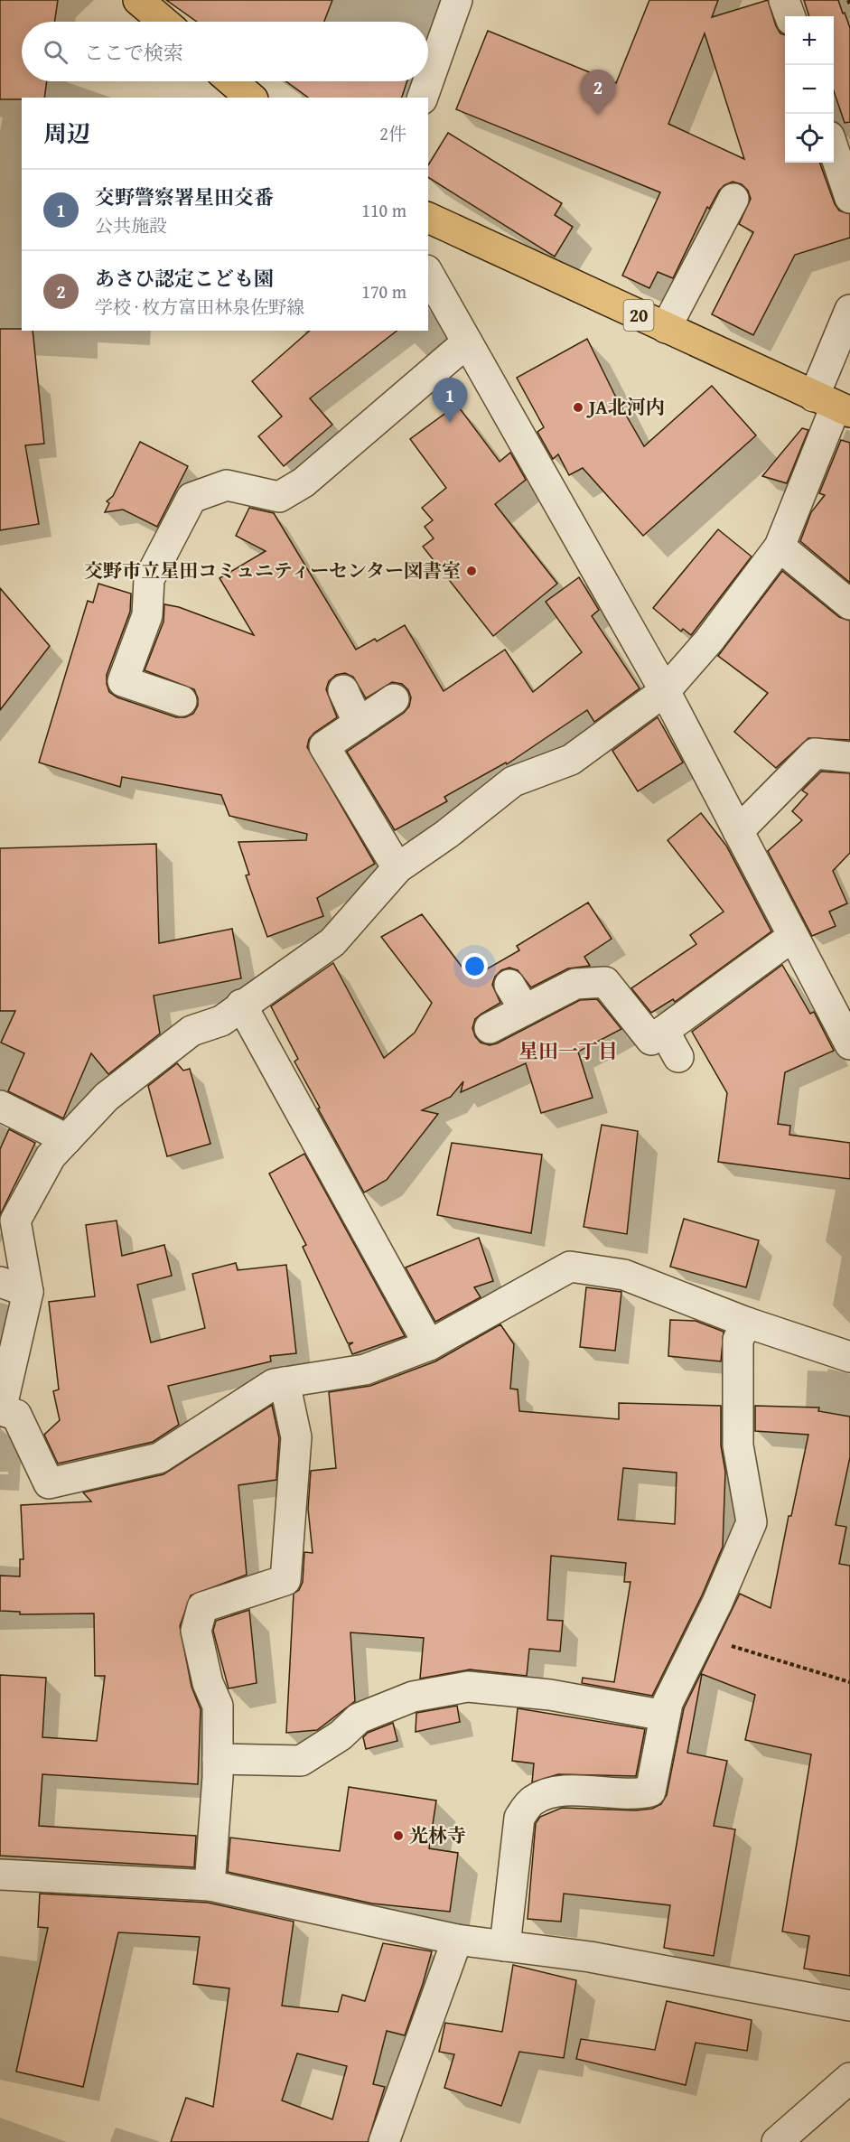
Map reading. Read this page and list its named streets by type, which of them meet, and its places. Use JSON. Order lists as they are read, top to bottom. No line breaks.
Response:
{"streets":{"main road":["20"]},"districts":["星田一丁目"],"places":["JA北河内","交野市立星田コミュニティーセンター図書室","光林寺"],"page":{"map_buttons":["+","−"],"search":"ここで検索","pins":["2","1"],"heading":["周辺","2件"],"list":[{"mark":"1","name":"交野警察署星田交番","note":"公共施設","value":"110 m"},{"mark":"2","name":"あさひ認定こども園","note":"学校 · 枚方富田林泉佐野線","value":"170 m"}]}}
